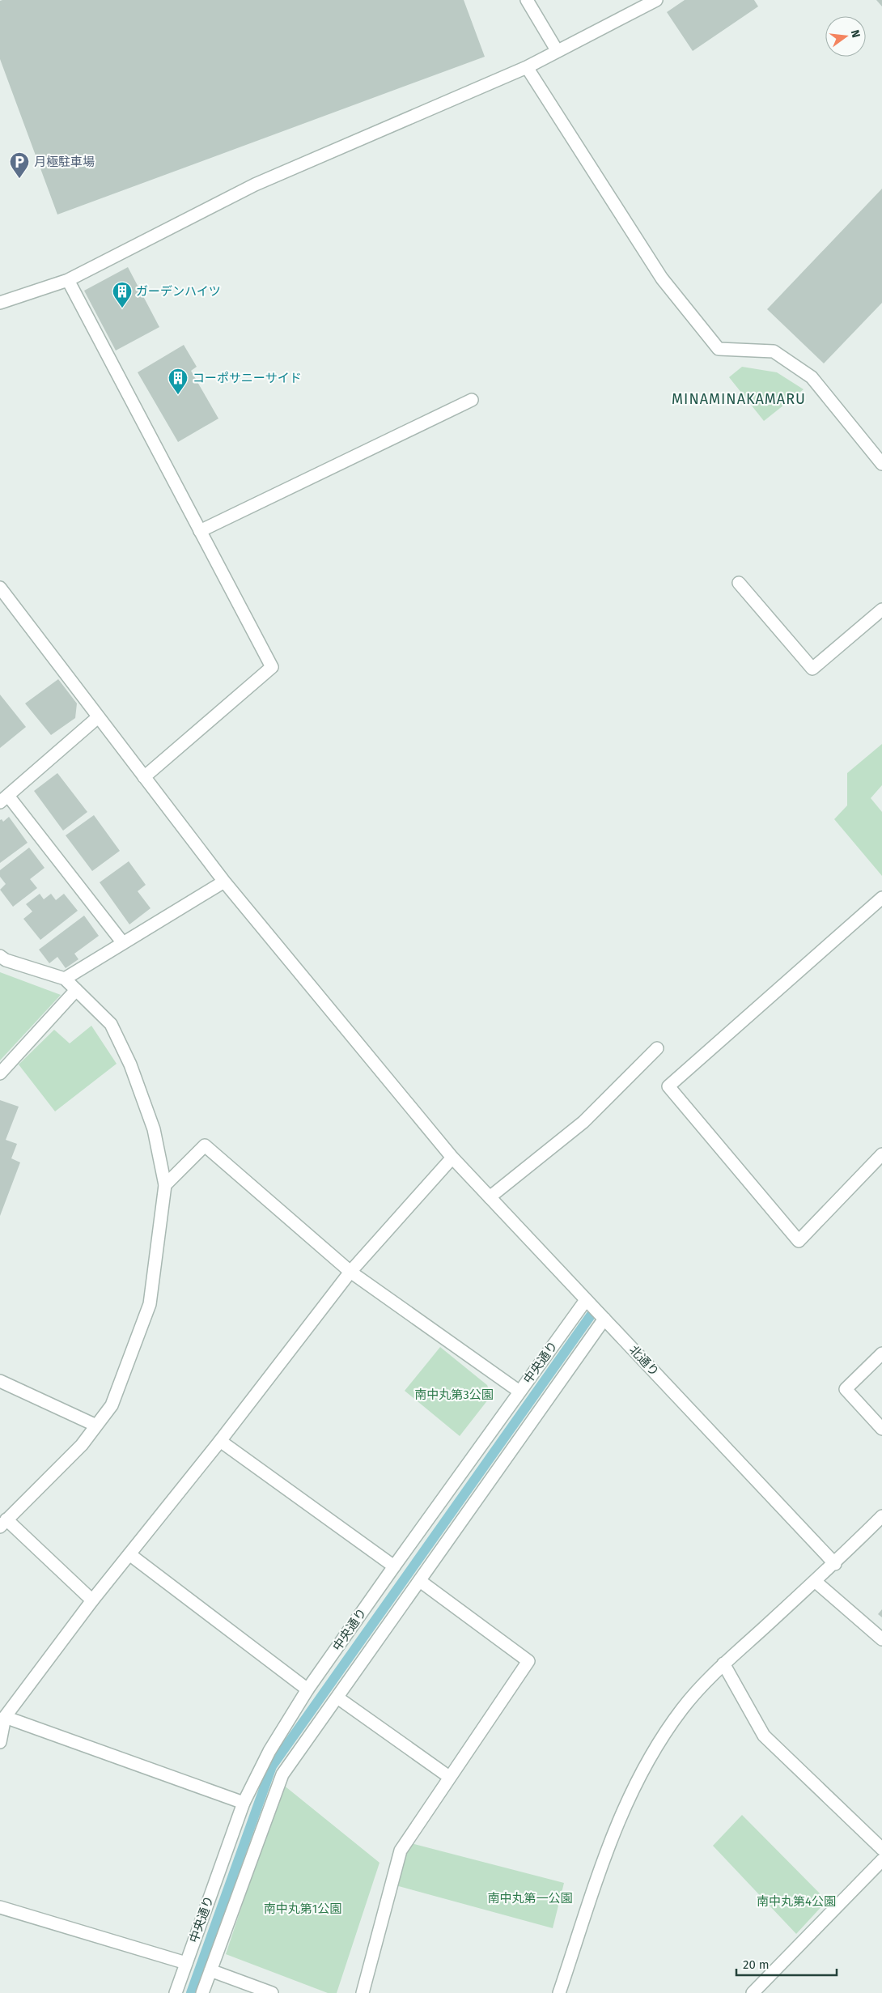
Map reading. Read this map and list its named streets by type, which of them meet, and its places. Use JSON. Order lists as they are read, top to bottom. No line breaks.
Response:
{"streets":{"street":["北通り","中央通り"]},"crossings":[["北通り","中央通り"]],"districts":["MINAMINAKAMARU"],"parks":["南中丸第3公園","南中丸第一公園","南中丸第4公園","南中丸第1公園"],"places":{"parking":["月極駐車場"],"building":["ガーデンハイツ","コーポサニーサイド"]},"scale_bar":"20 m","north":"right"}
